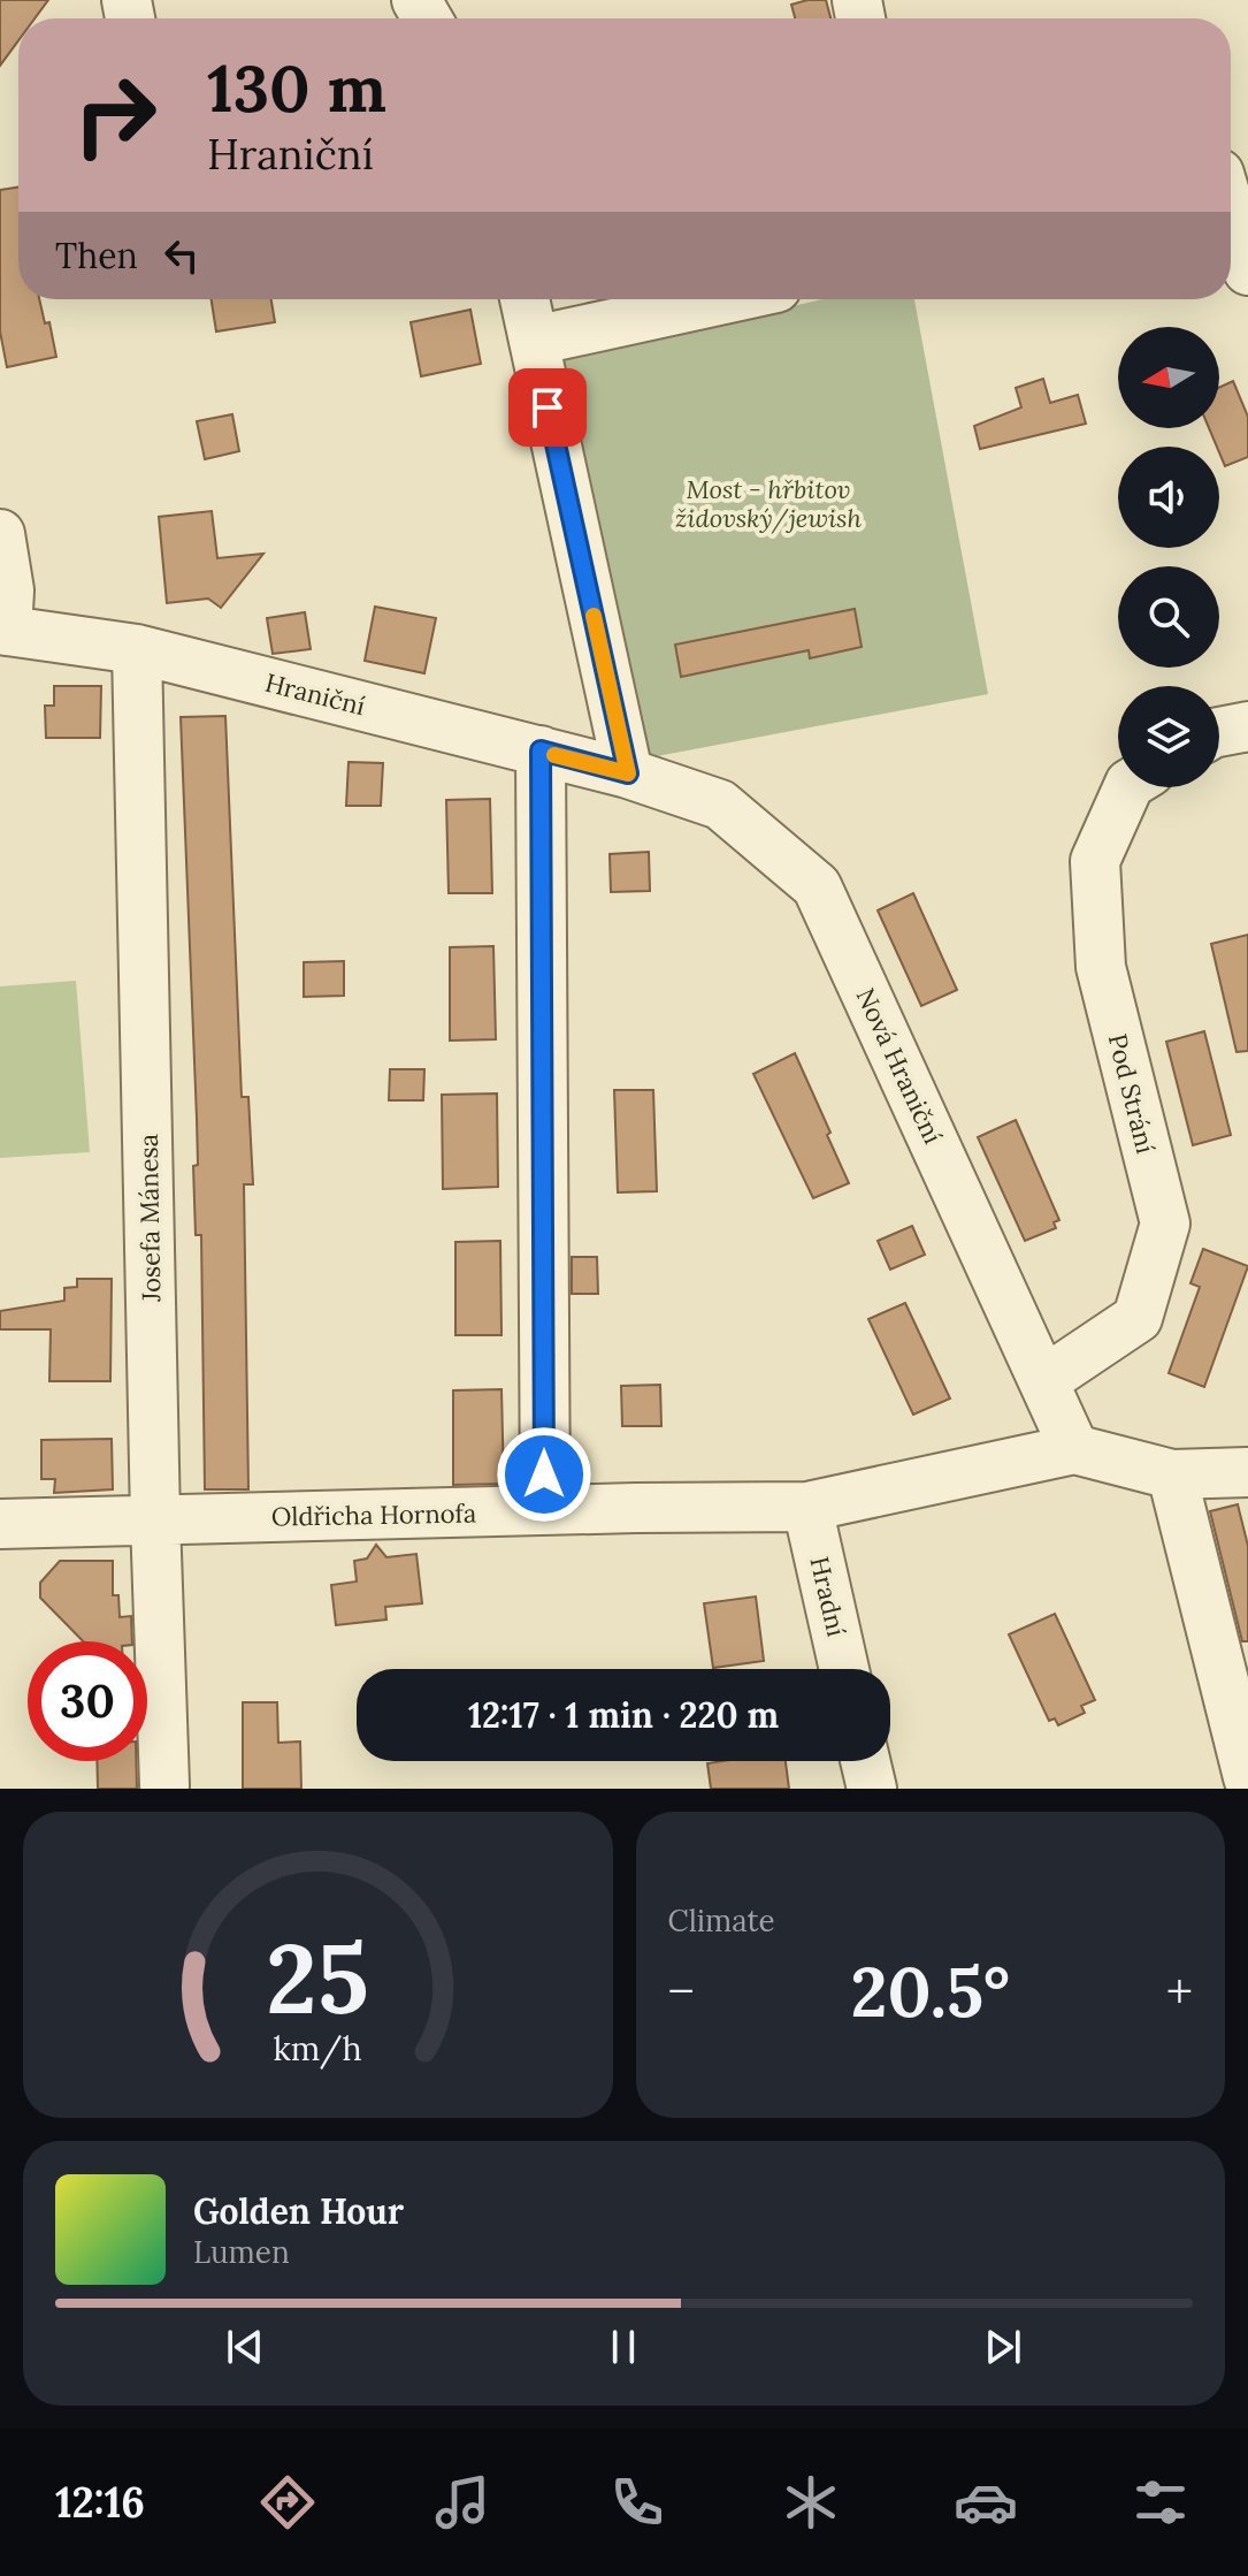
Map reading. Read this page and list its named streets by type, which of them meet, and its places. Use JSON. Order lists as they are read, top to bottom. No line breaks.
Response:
{"streets":{"street":["Hraniční","Nová Hraniční","Pod Strání","Josefa Mánesa","Oldřicha Hornofa","Hradní"]},"crossings":[["Hraniční","Nová Hraniční"],["Hraniční","Josefa Mánesa"],["Nová Hraniční","Pod Strání"],["Nová Hraniční","Oldřicha Hornofa"],["Josefa Mánesa","Oldřicha Hornofa"],["Oldřicha Hornofa","Hradní"]],"parks":["Most - hřbitov židovský/jewish"],"north":"left","page":{"turn":["130 m","Hraniční"],"then":"Then","limit":"30","trip":"12:17 · 1 min · 220 m","tile":"Climate","heat":["−","20.5°","+"],"song":["Golden Hour","Lumen"],"tabs":"12:16","gauge":["25","km/h"]}}
